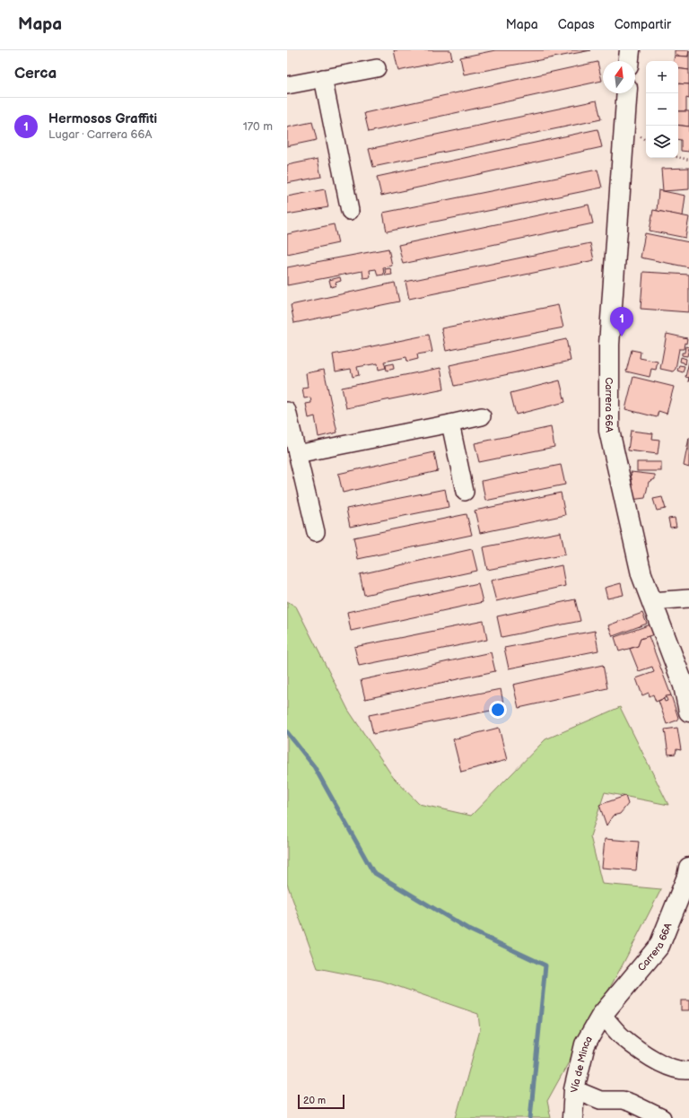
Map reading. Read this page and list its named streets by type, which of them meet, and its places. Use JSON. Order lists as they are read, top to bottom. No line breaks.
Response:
{"streets":{"street":["Carrera 66A","Vía de Minca"]},"crossings":[["Carrera 66A","Vía de Minca"]],"scale_bar":"20 m","north":"top","page":{"header":"Mapa","nav":["Mapa","Capas","Compartir"],"heading":"Cerca","map_buttons":["+","−"],"list":[{"mark":"1","name":"Hermosos Graffiti","note":"Lugar · Carrera 66A","value":"170 m"}],"pins":"1","scale":"20 m"}}
